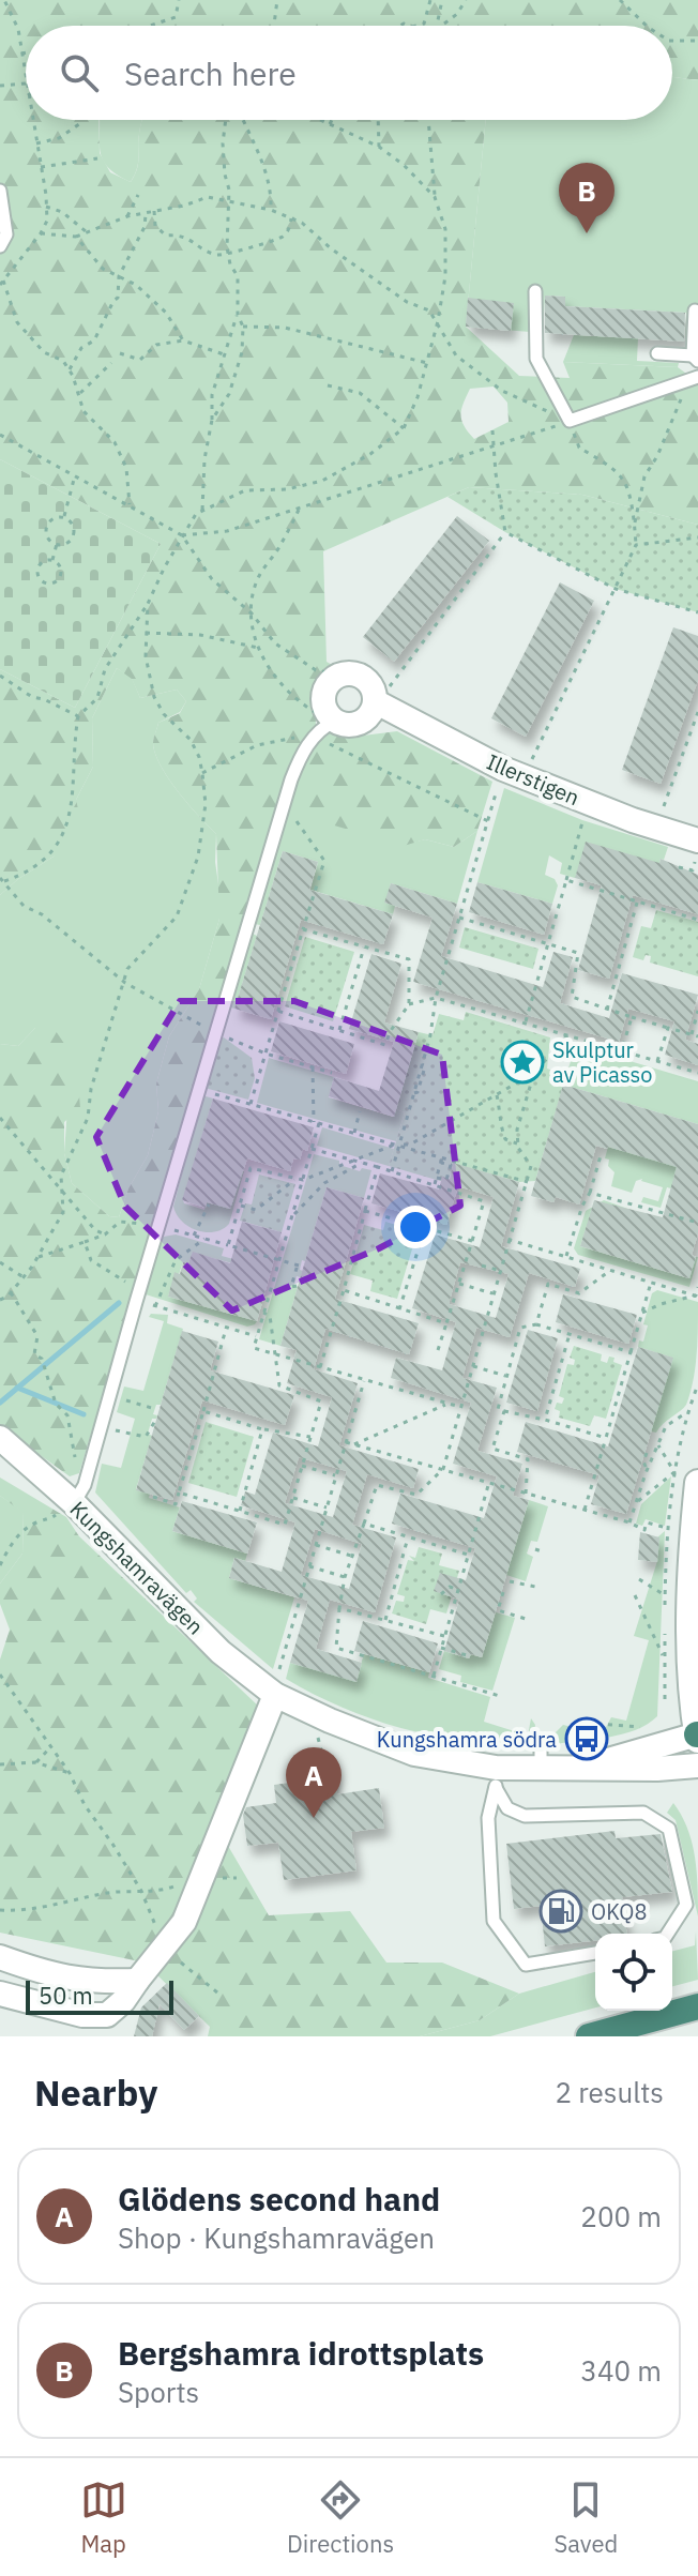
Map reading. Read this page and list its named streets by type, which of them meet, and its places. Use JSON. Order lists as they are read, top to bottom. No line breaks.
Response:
{"streets":{"street":["Illerstigen","Kungshamravägen"]},"places":{"place":["Skulptur av Picasso"],"bus stop":["Kungshamra södra"],"fuel station":["OKQ8"]},"scale_bar":"50 m","page":{"search":"Search here","pins":["B","A"],"scale":"50 m","heading":["Nearby","2 results"],"list":[{"mark":"A","name":"Glödens second hand","note":"Shop · Kungshamravägen","value":"200 m"},{"mark":"B","name":"Bergshamra idrottsplats","note":"Sports","value":"340 m"}],"nav":["Map","Directions","Saved"]}}
